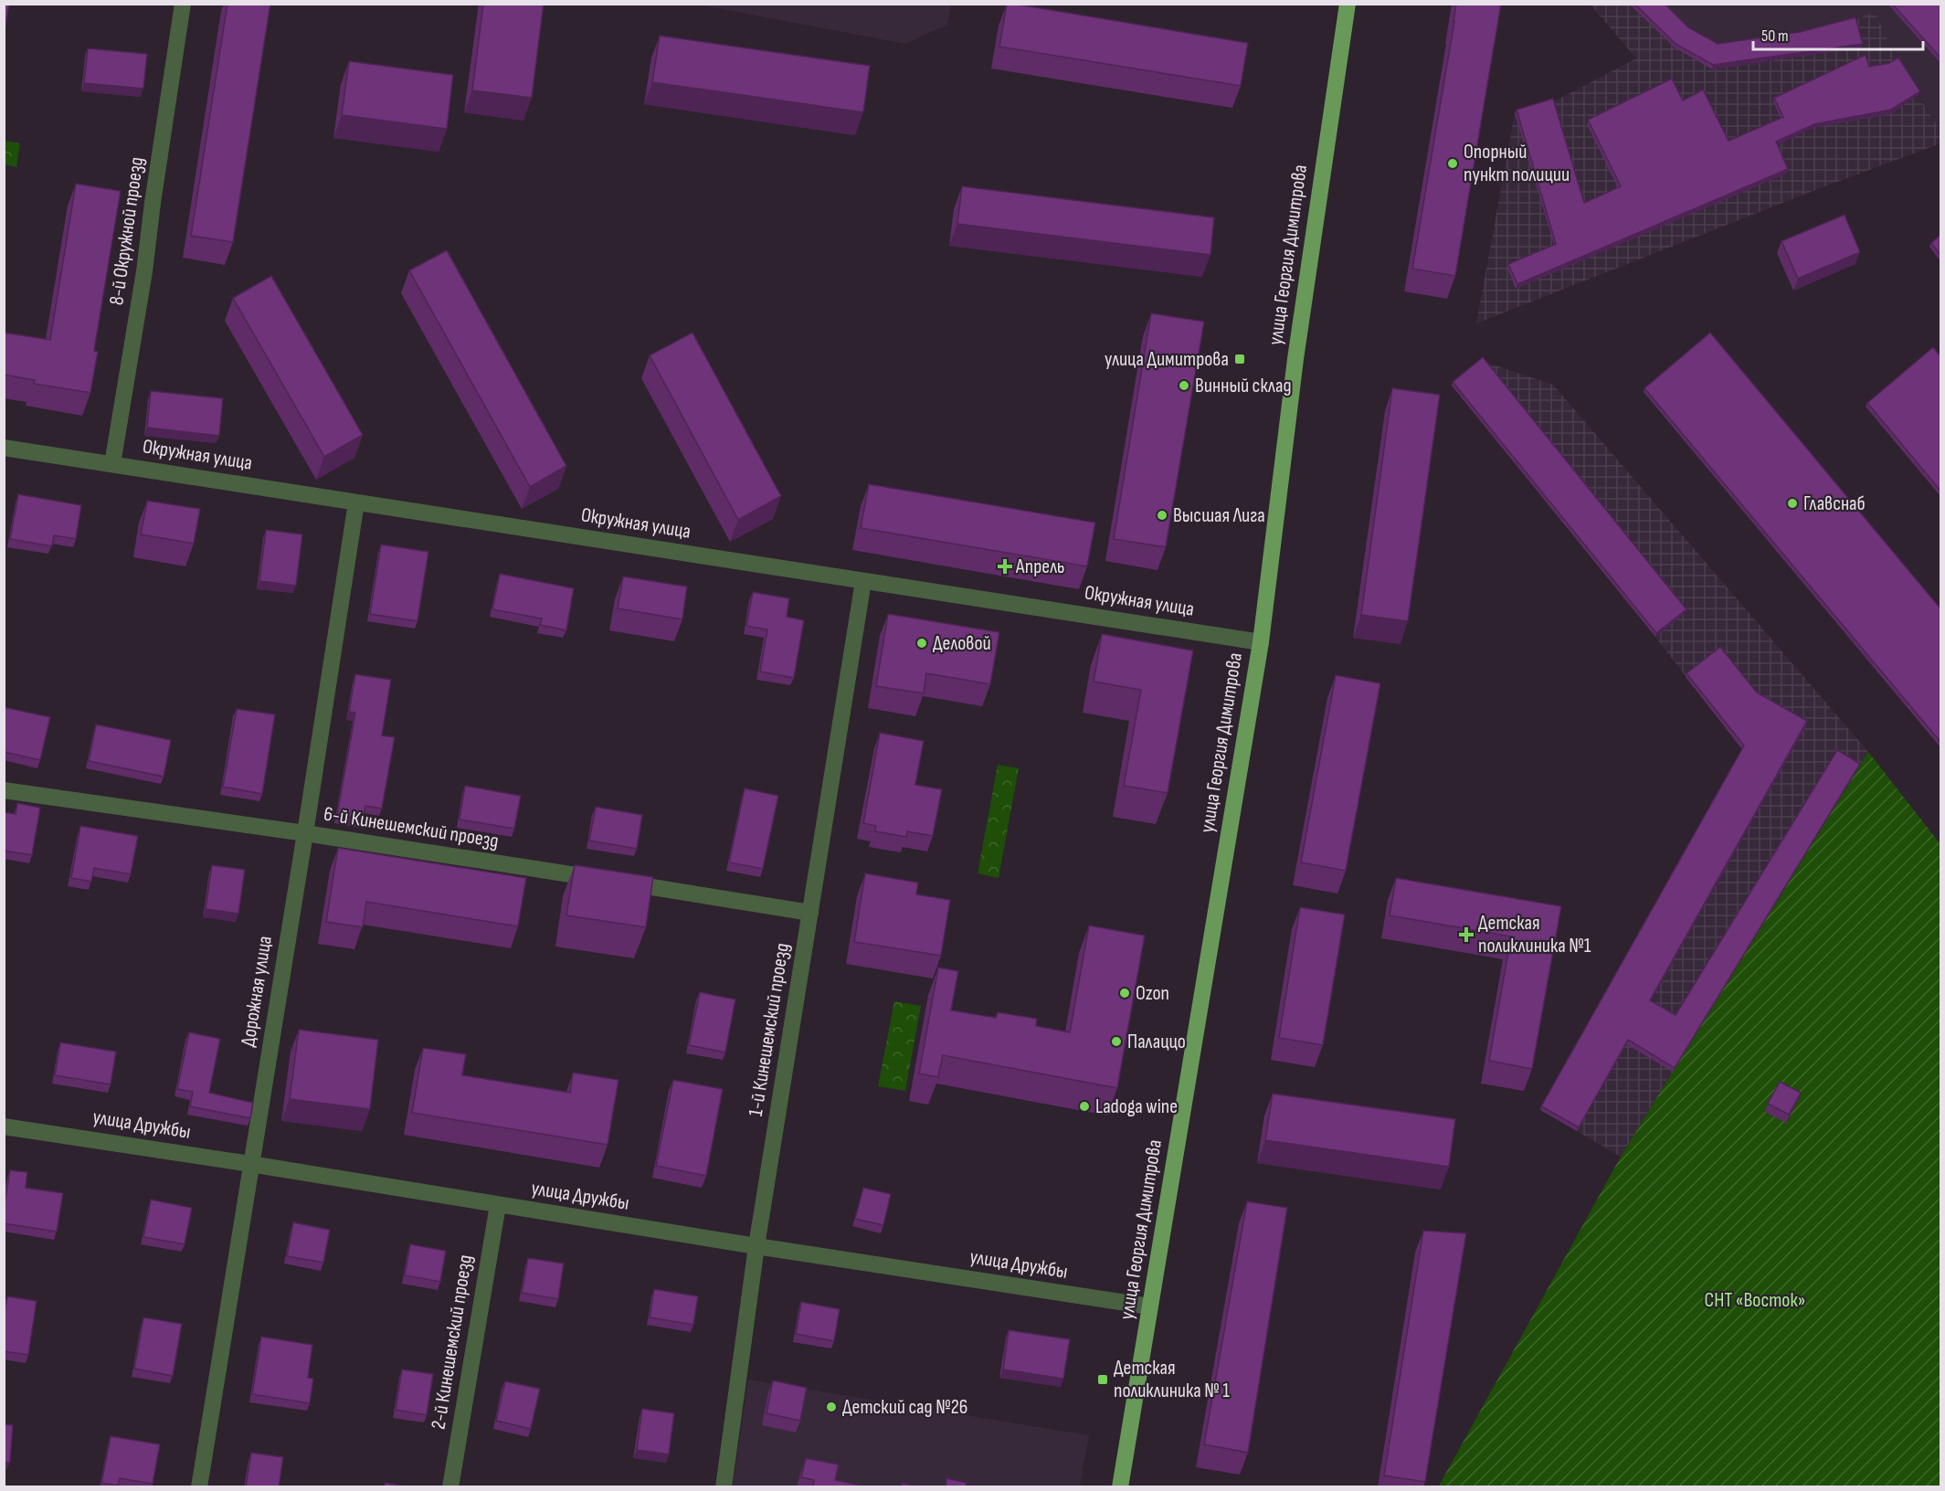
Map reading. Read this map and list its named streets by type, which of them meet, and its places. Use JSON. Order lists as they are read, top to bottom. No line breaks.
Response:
{"streets":{"main road":["улица Георгия Димитрова"],"street":["8-й Окружной проезд","Окружная улица","6-й Кинешемский проезд","Дорожная улица","1-й Кинешемский проезд","улица Дружбы","2-й Кинешемский проезд"]},"crossings":[["8-й Окружной проезд","Окружная улица"],["улица Георгия Димитрова","Окружная улица"],["улица Георгия Димитрова","улица Дружбы"],["Окружная улица","Дорожная улица"],["Окружная улица","1-й Кинешемский проезд"],["6-й Кинешемский проезд","Дорожная улица"],["6-й Кинешемский проезд","1-й Кинешемский проезд"],["Дорожная улица","улица Дружбы"],["1-й Кинешемский проезд","улица Дружбы"],["улица Дружбы","2-й Кинешемский проезд"]],"parks":["СНТ «Восток»"],"places":{"other":["Опорный пункт полиции","Винный склад","Главснаб","Высшая Лига","Деловой","Ozon","Палаццо","Ladoga wine","Детский сад №26"],"transit":["улица Димитрова","Детская поликлиника № 1"],"health":["Апрель","Детская поликлиника №1"]},"scale_bar":"50 m"}
